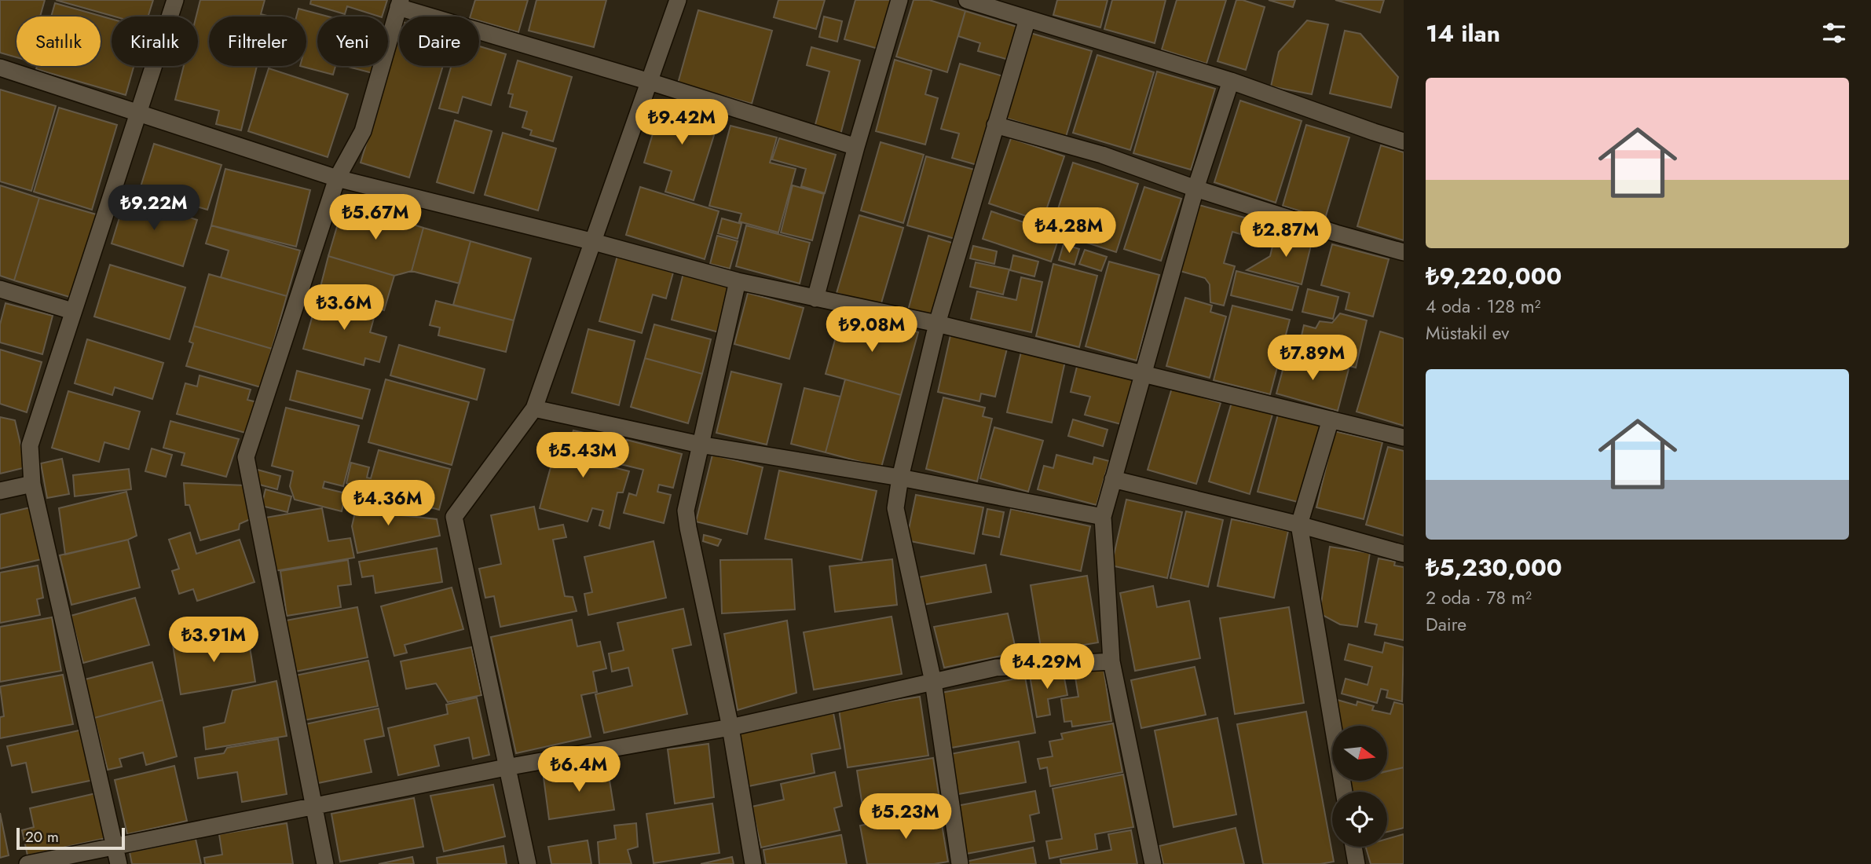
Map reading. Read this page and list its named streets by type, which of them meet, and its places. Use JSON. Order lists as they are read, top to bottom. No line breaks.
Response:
{"scale_bar":"20 m","north":"right","page":{"heading":"14 ilan","chip":["Satılık","Kiralık","Filtreler","Yeni","Daire"],"list":[{"name":"₺9,220,000","note":"4 oda · 128 m² · Müstakil ev"},{"name":"₺5,230,000","note":"2 oda · 78 m² · Daire"}],"price":["₺9.42M","₺9.22M","₺5.67M","₺4.28M","₺2.87M","₺3.6M","₺9.08M","₺7.89M","₺5.43M","₺4.36M","₺3.91M","₺4.29M","₺6.4M","₺5.23M"],"scale":"20 m"}}
